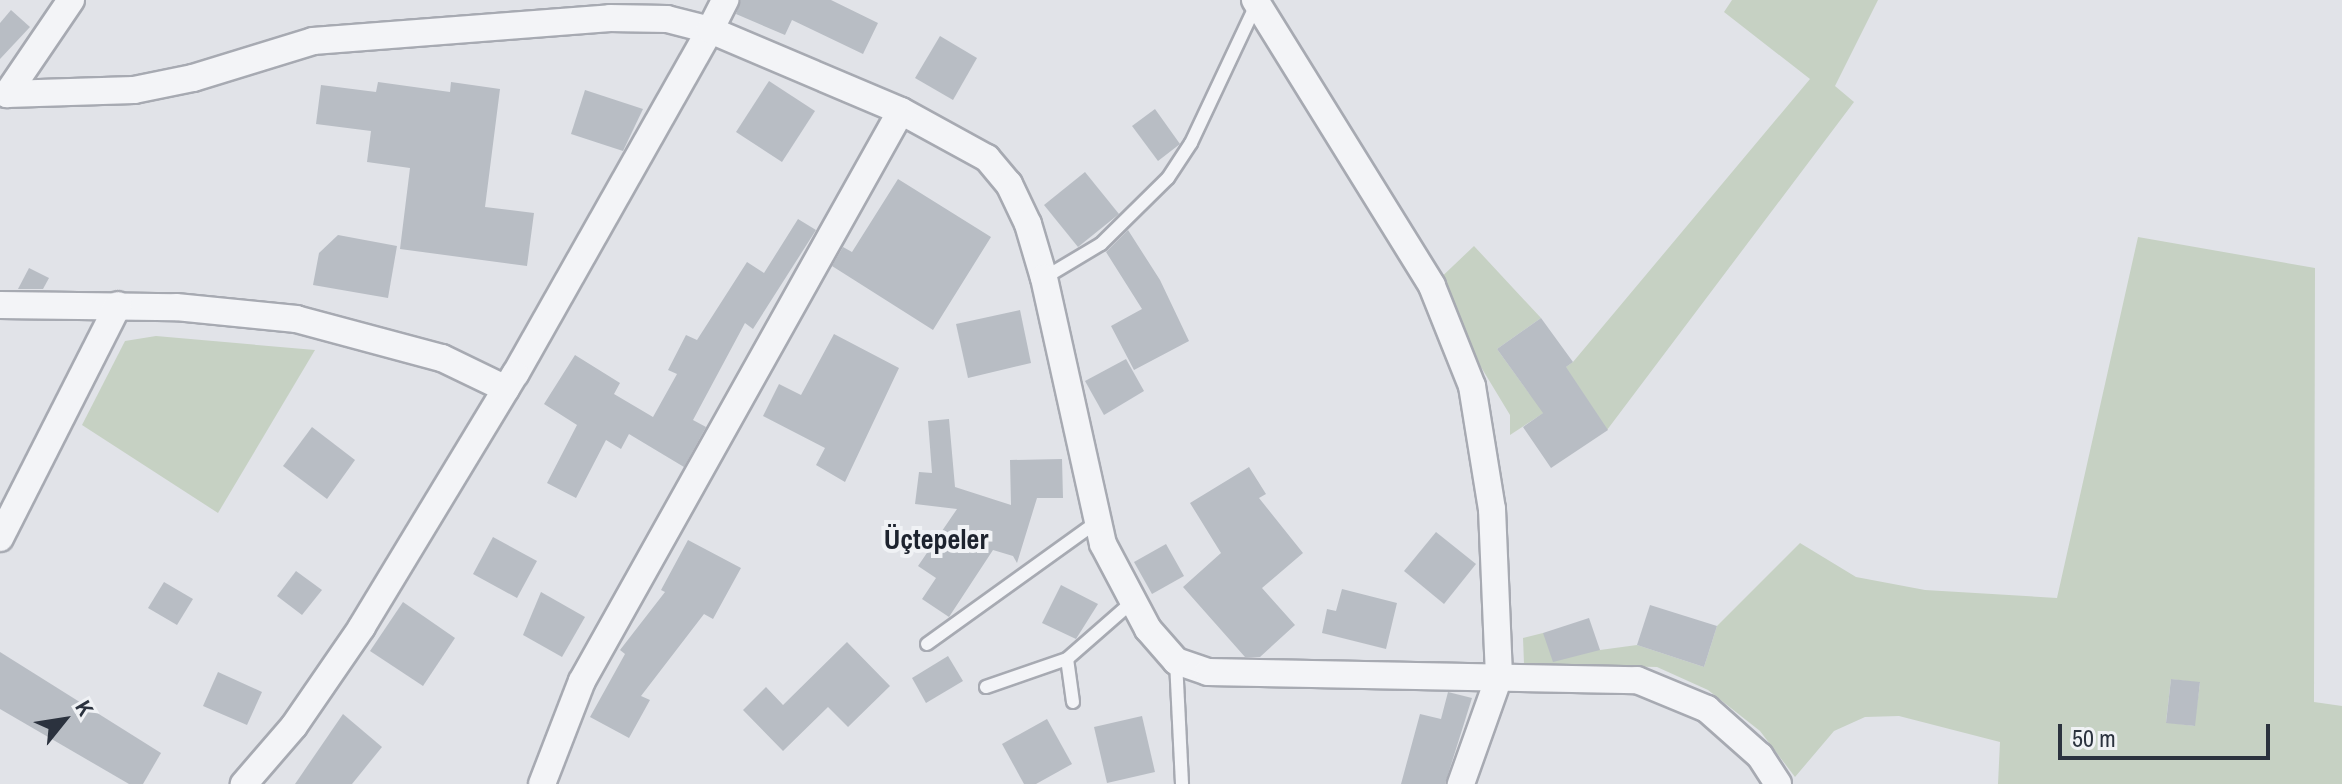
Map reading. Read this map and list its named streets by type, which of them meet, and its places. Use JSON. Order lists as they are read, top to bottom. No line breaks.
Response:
{"districts":["Üçtepeler"],"scale_bar":"50 m","north":"top right"}
